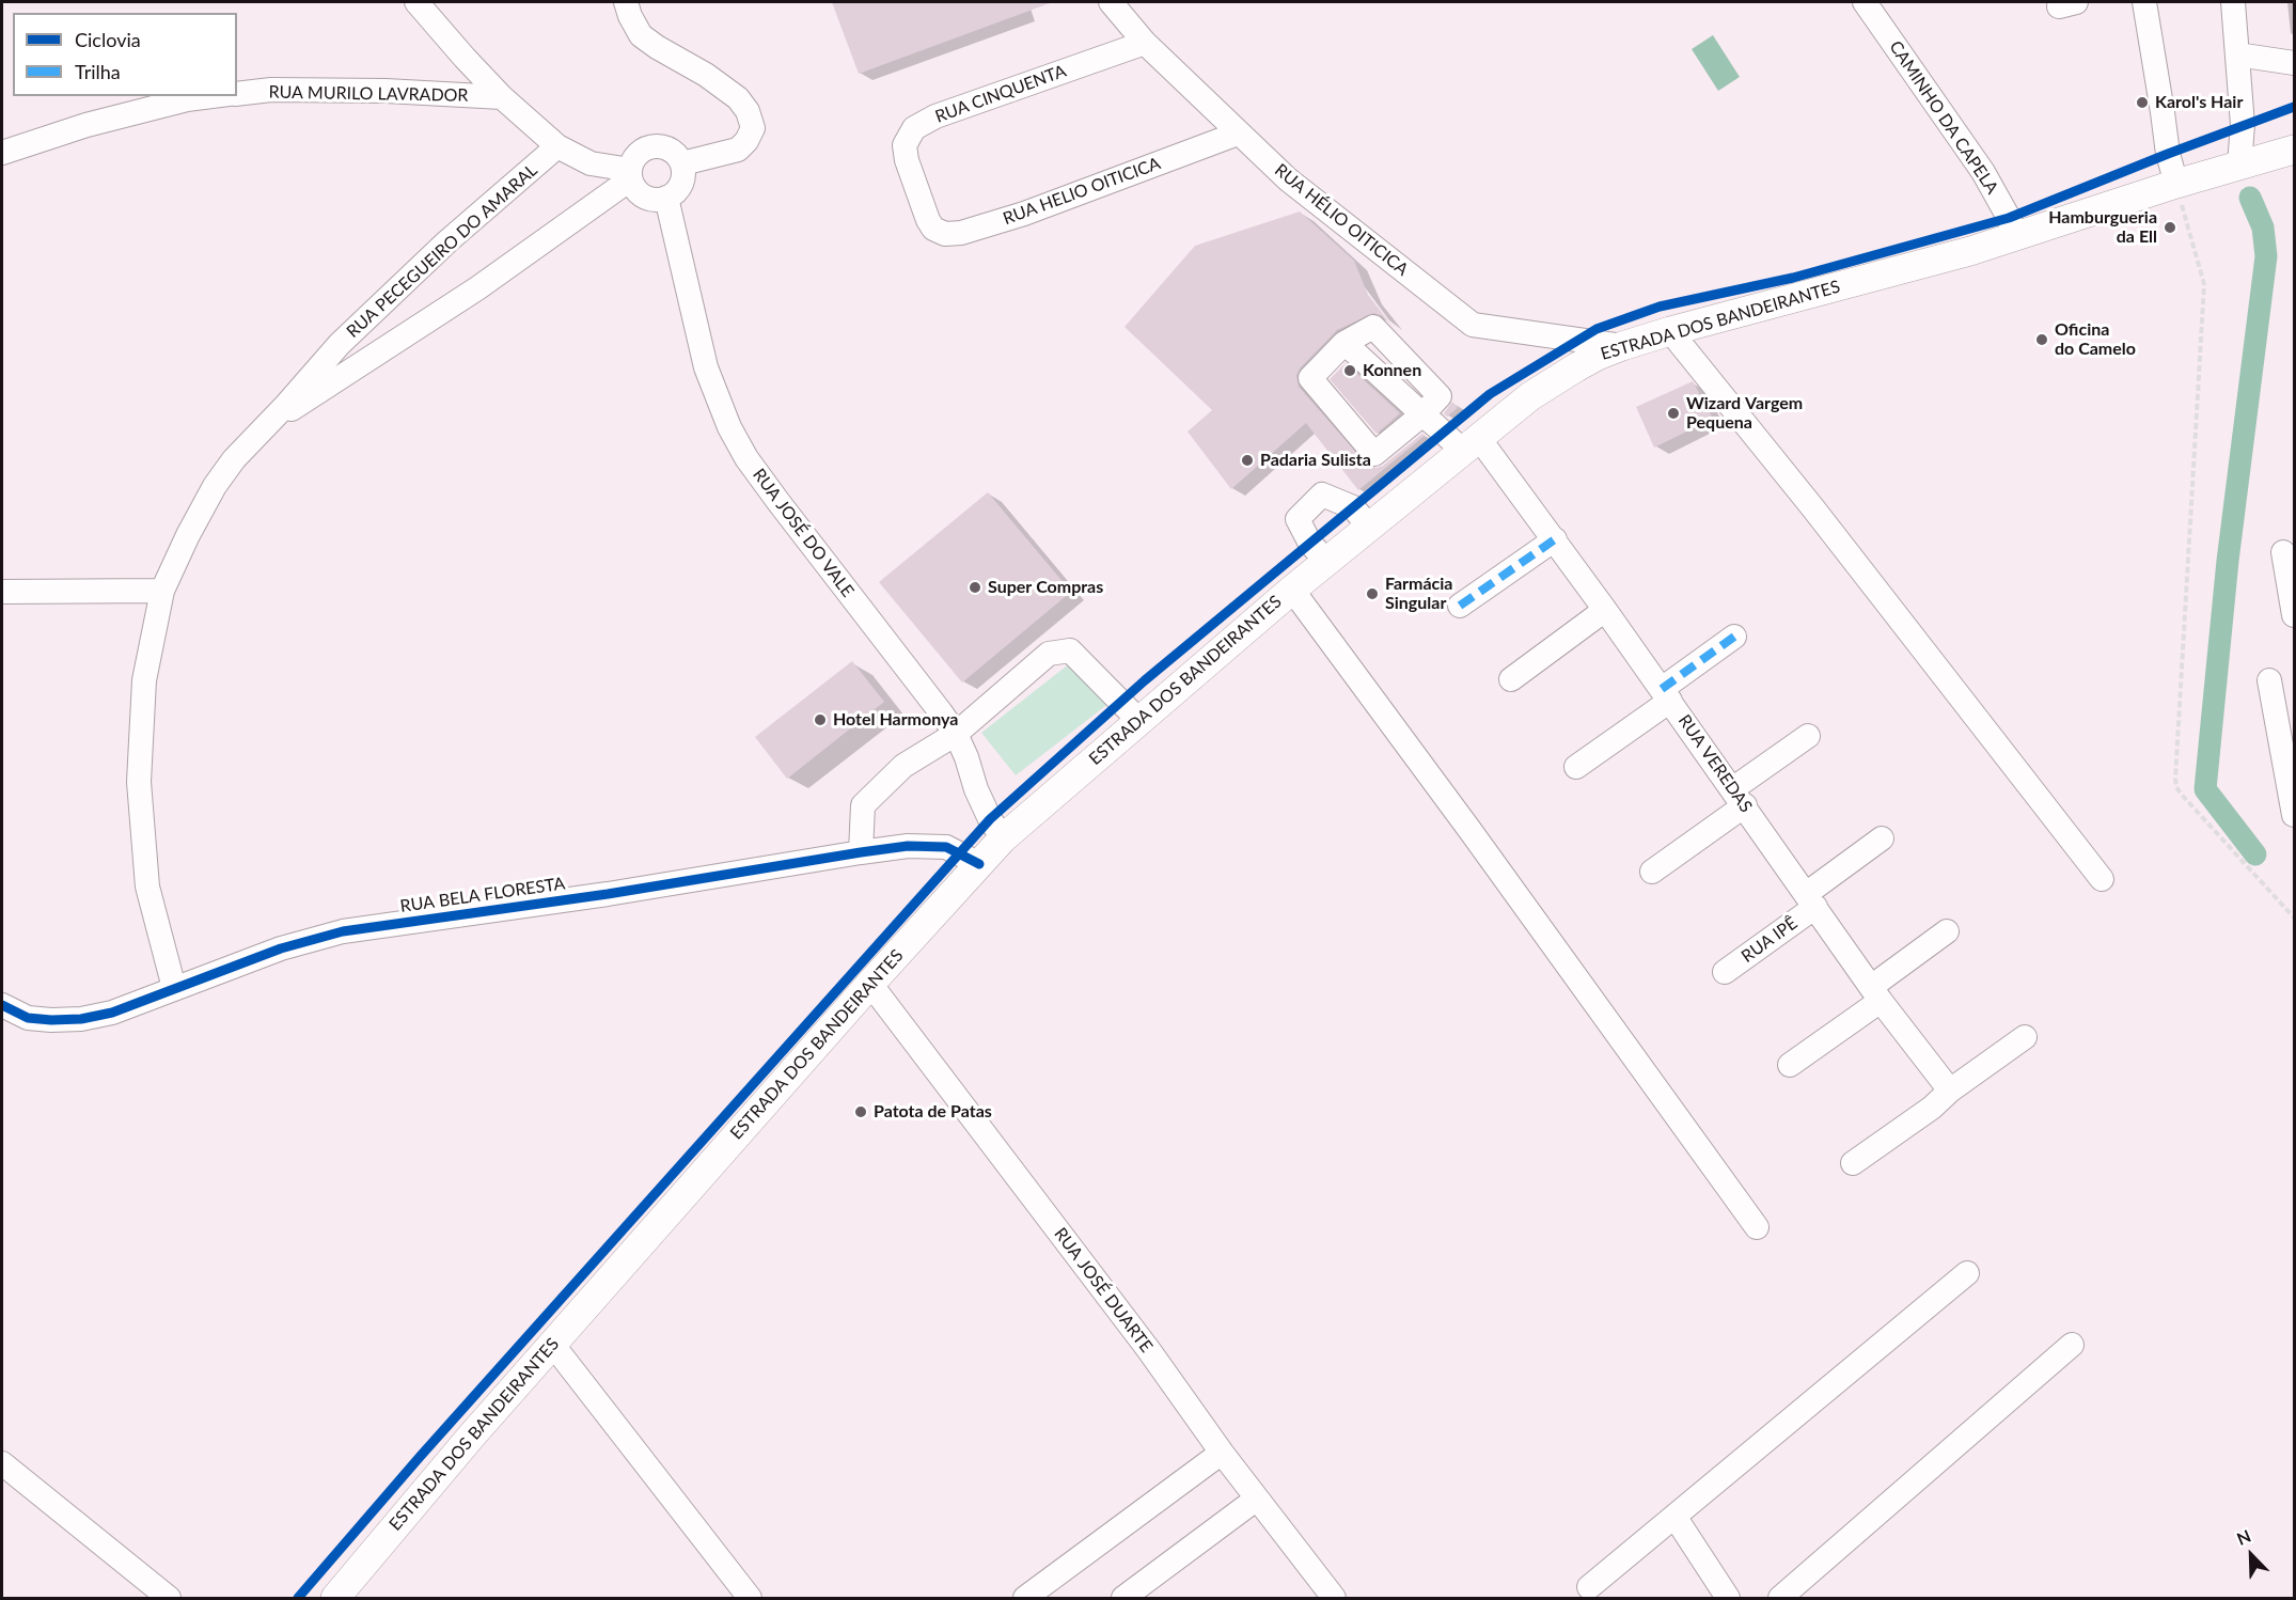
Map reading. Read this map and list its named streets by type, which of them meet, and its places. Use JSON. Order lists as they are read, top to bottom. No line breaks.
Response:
{"streets":{"main road":["ESTRADA DOS BANDEIRANTES"],"street":["RUA MURILO LAVRADOR","RUA CINQUENTA","CAMINHO DA CAPELA","RUA HELIO OITICICA","RUA HÉLIO OITICICA","RUA PECEGUEIRO DO AMARAL","RUA JOSÉ DO VALE","RUA VEREDAS","RUA BELA FLORESTA","RUA IPÊ","RUA JOSÉ DUARTE"]},"crossings":[["RUA CINQUENTA","RUA HELIO OITICICA"],["RUA CINQUENTA","RUA HÉLIO OITICICA"],["CAMINHO DA CAPELA","ESTRADA DOS BANDEIRANTES"],["RUA HELIO OITICICA","RUA HÉLIO OITICICA"],["RUA HÉLIO OITICICA","ESTRADA DOS BANDEIRANTES"],["RUA PECEGUEIRO DO AMARAL","RUA BELA FLORESTA"],["ESTRADA DOS BANDEIRANTES","RUA JOSÉ DO VALE"],["ESTRADA DOS BANDEIRANTES","RUA VEREDAS"],["ESTRADA DOS BANDEIRANTES","RUA BELA FLORESTA"],["ESTRADA DOS BANDEIRANTES","RUA JOSÉ DUARTE"],["RUA VEREDAS","RUA IPÊ"]],"places":["Karol's Hair","Hamburgueria da Ell","Oficina do Camelo","Konnen","Wizard Vargem Pequena","Padaria Sulista","Super Compras","Farmácia Singular","Hotel Harmonya","Patota de Patas"],"legend":["Ciclovia","Trilha"],"north":"top left"}
